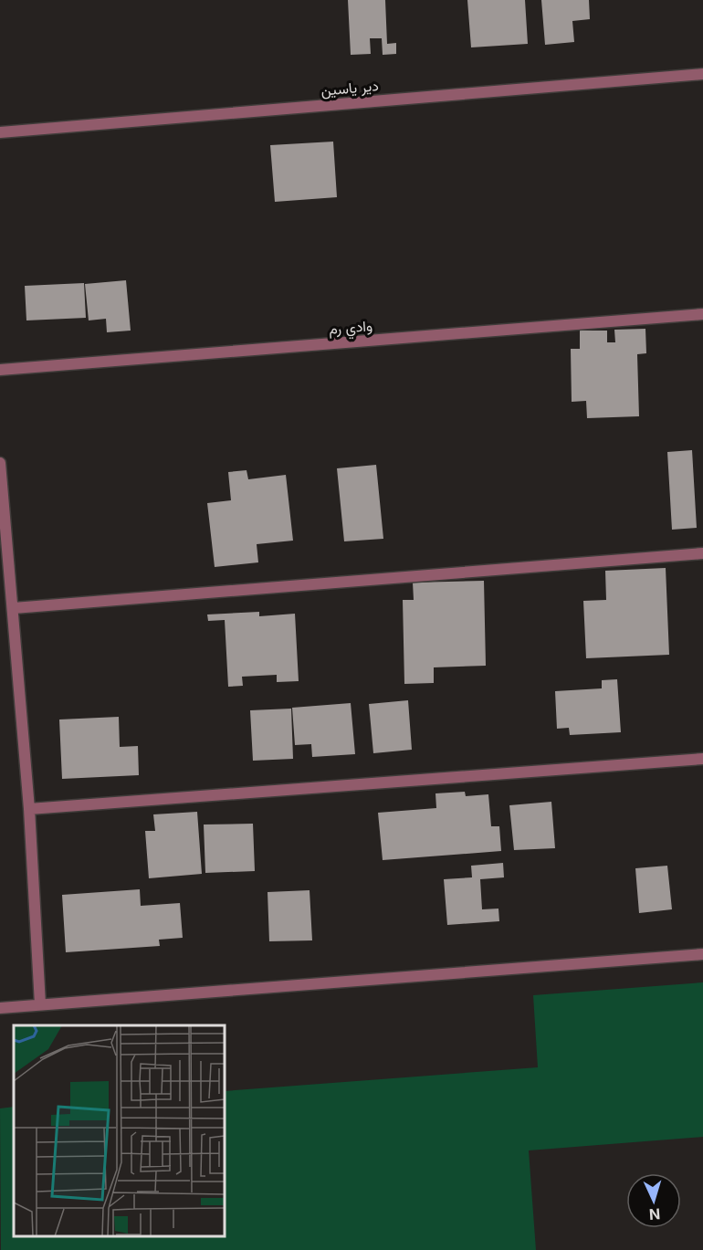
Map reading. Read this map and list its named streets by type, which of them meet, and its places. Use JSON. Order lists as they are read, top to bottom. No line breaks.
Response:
{"streets":{"street":["دير ياسين","وادي رم"]},"north":"bottom"}
